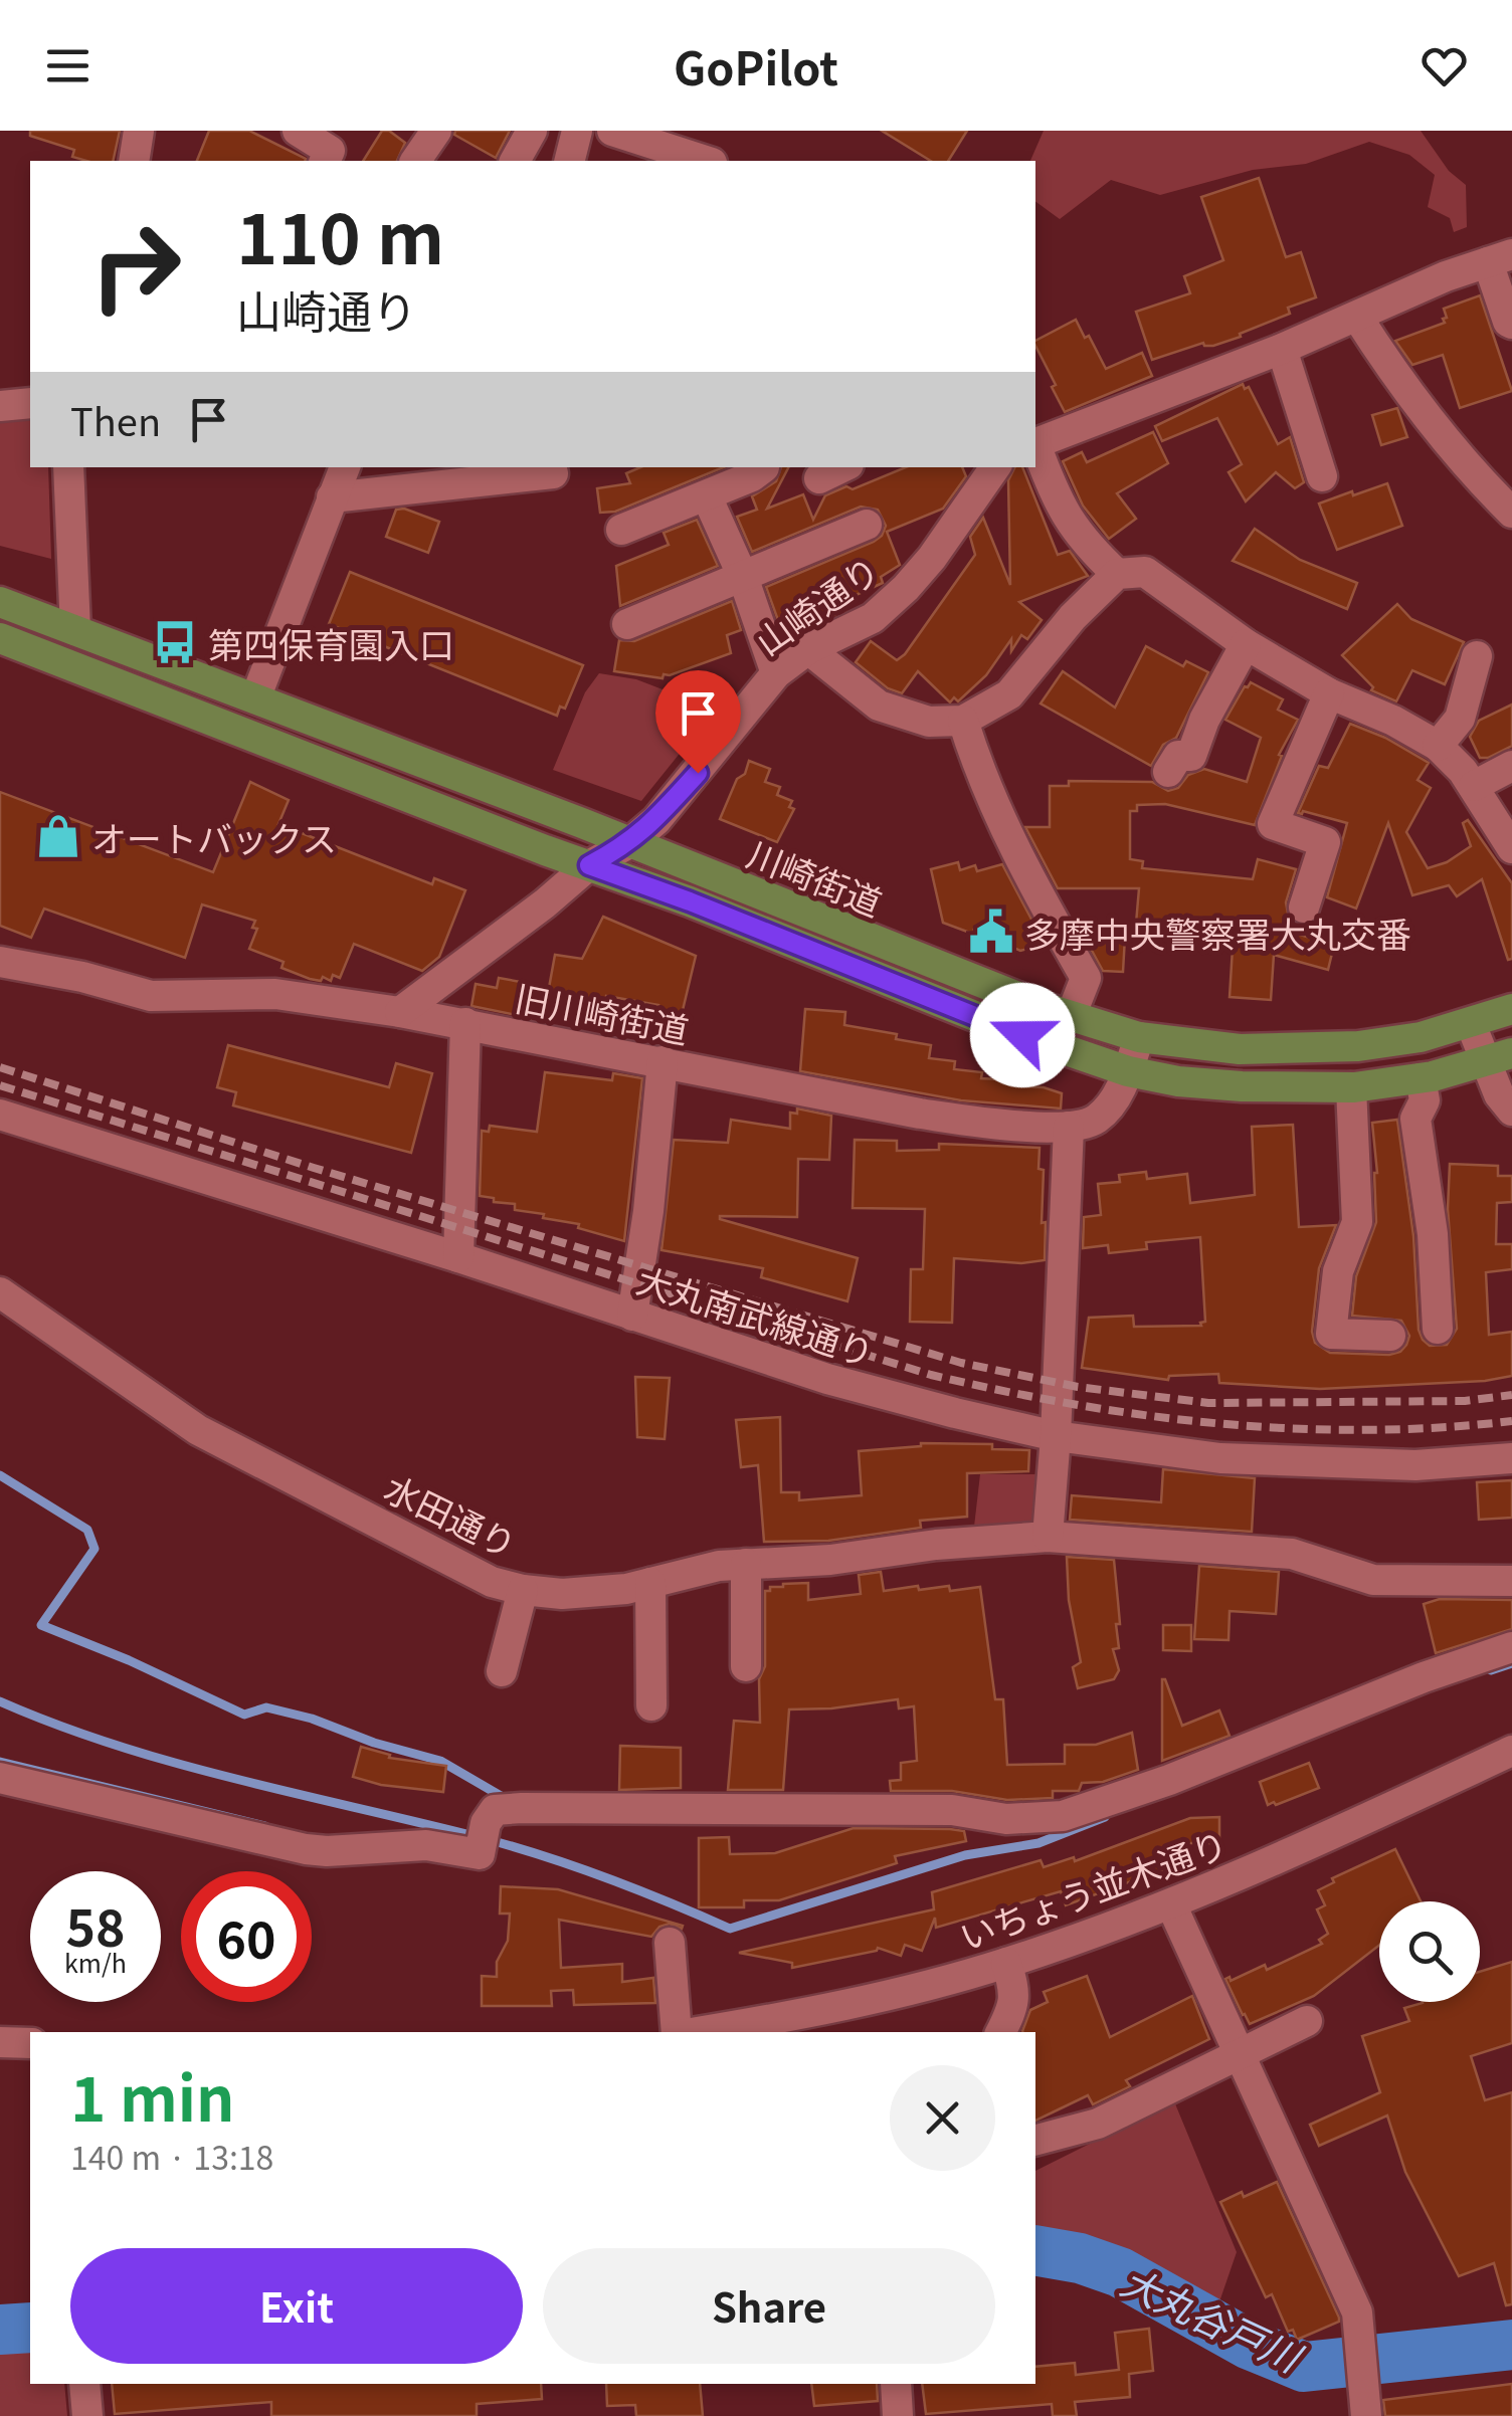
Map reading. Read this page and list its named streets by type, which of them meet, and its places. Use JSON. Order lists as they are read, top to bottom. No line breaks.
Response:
{"streets":{"main road":["川崎街道"],"street":["山崎通り","旧川崎街道","大丸南武線通り","水田通り","いちょう並木通り"]},"crossings":[["山崎通り","川崎街道"],["山崎通り","旧川崎街道"]],"water":["大丸谷戸川"],"places":{"bus stop":["第四保育園入口"],"shop":["オートバックス"],"public building":["多摩中央警察署大丸交番"]},"page":{"header":"GoPilot","turn":["110 m","山崎通り"],"then":"Then","speed":"58 km/h","limit":"60","heading":["1 min","140 m · 13:18"],"buttons":["Exit","Share"]}}
